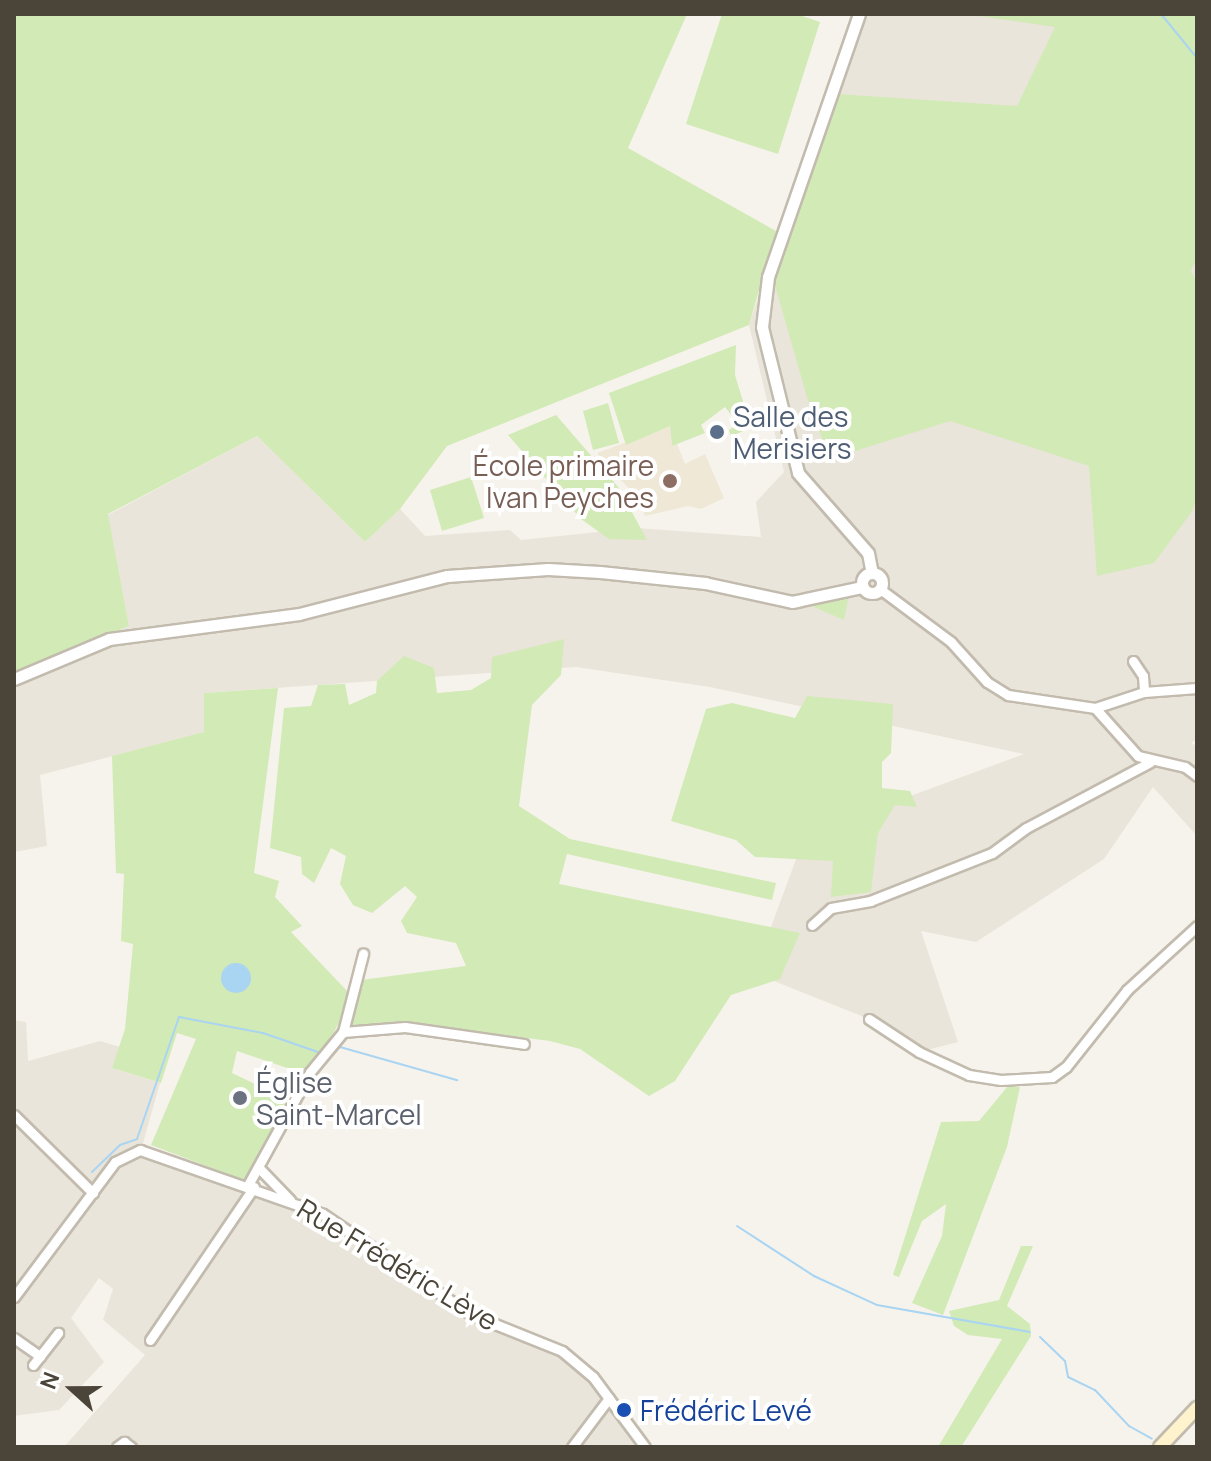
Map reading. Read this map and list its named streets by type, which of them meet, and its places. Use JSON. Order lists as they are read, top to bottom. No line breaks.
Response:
{"streets":{"street":["Rue Frédéric Lève"]},"places":["Salle des Merisiers","École primaire Ivan Peyches","Église Saint-Marcel","Frédéric Levé"],"north":"left"}
